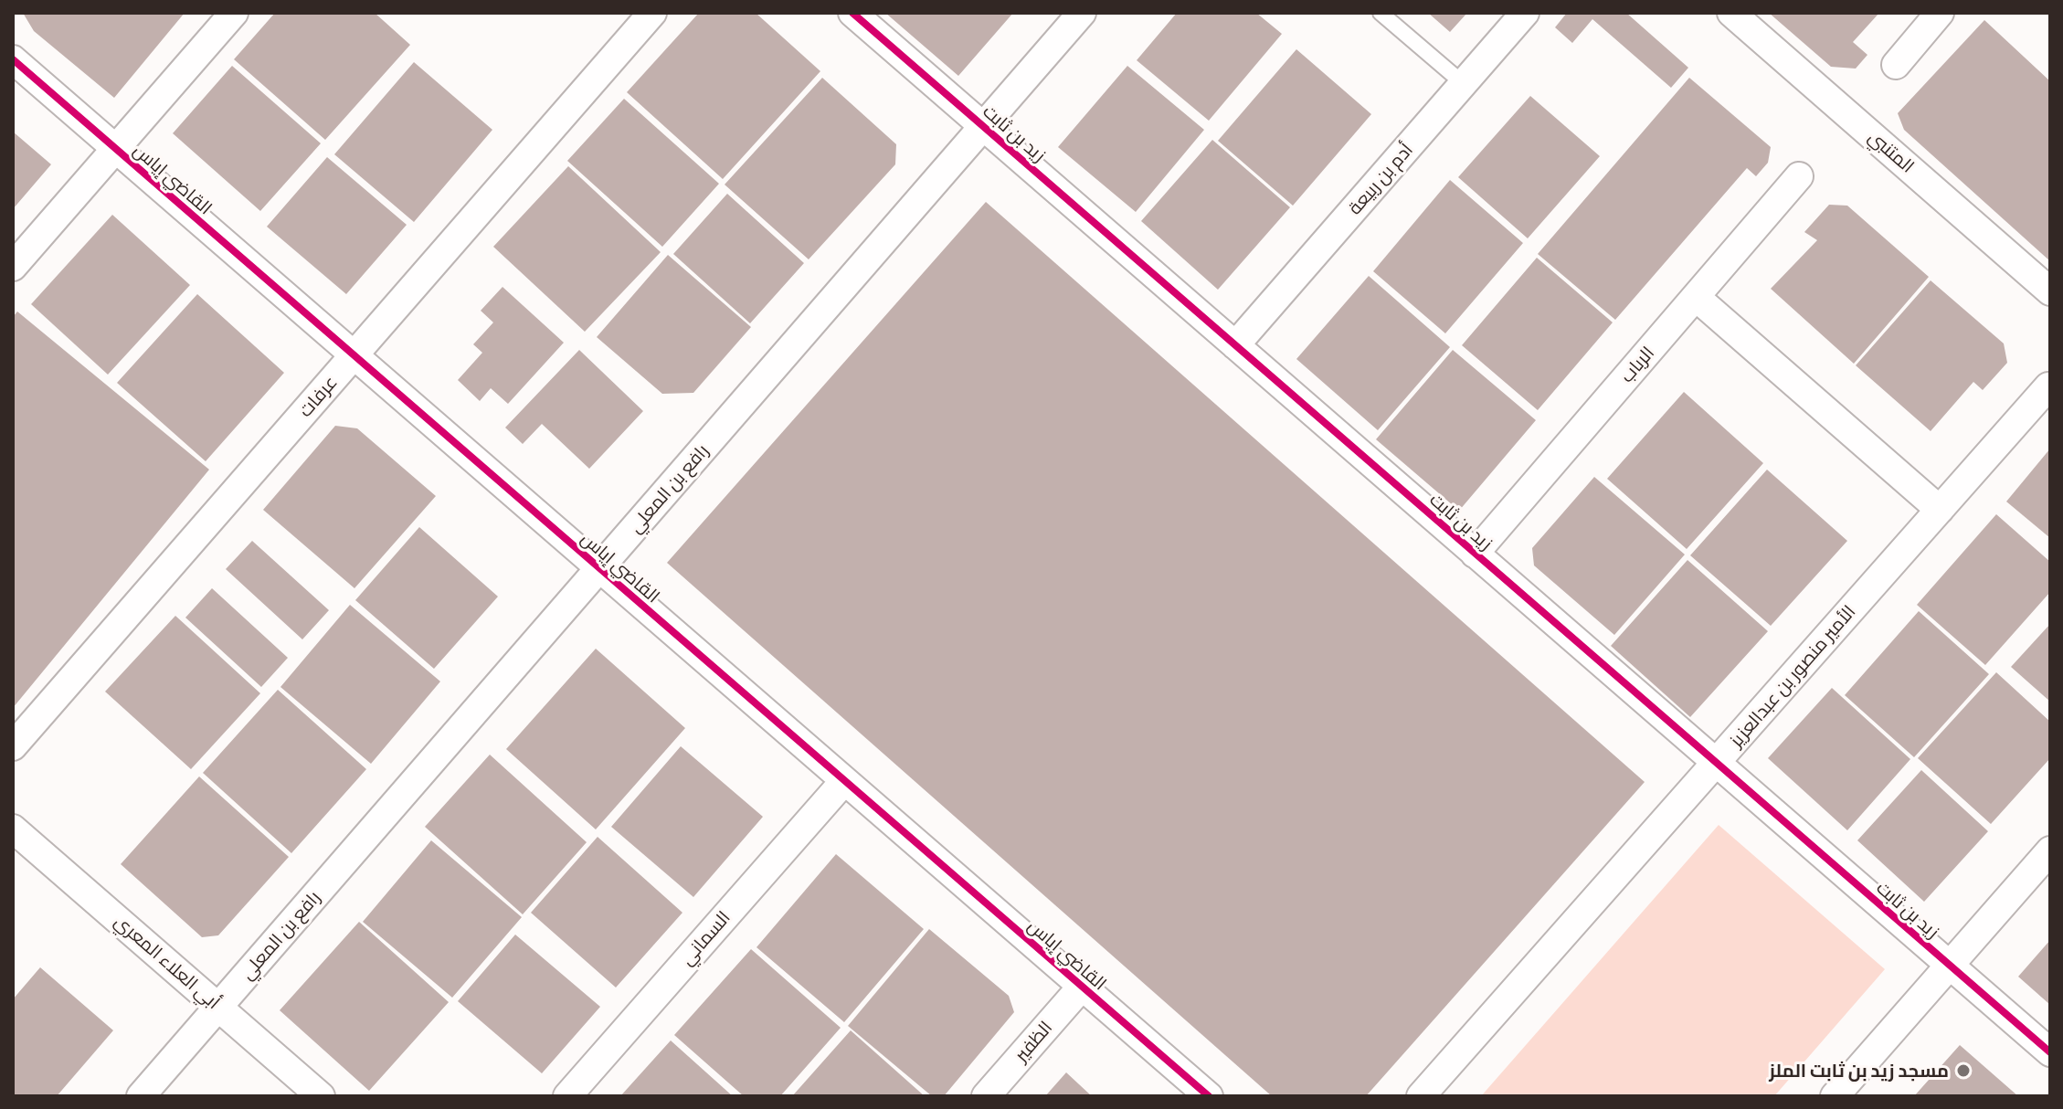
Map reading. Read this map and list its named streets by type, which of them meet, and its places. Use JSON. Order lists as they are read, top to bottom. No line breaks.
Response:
{"streets":{"street":["زيد بن ثابت","المتنبي","القاضي إياس","أدم بن ربيعة","الرباب","عرفات","رافع بن المعلي","الأمير منصور بن عبدالعزيز","السماني","أبي العلاء المعري","الظفير"]},"crossings":[["زيد بن ثابت","أدم بن ربيعة"],["زيد بن ثابت","الرباب"],["زيد بن ثابت","رافع بن المعلي"],["زيد بن ثابت","الأمير منصور بن عبدالعزيز"],["القاضي إياس","عرفات"],["القاضي إياس","رافع بن المعلي"],["القاضي إياس","السماني"],["القاضي إياس","الظفير"],["رافع بن المعلي","أبي العلاء المعري"]],"places":["مسجد زيد بن ثابت الملز"]}
